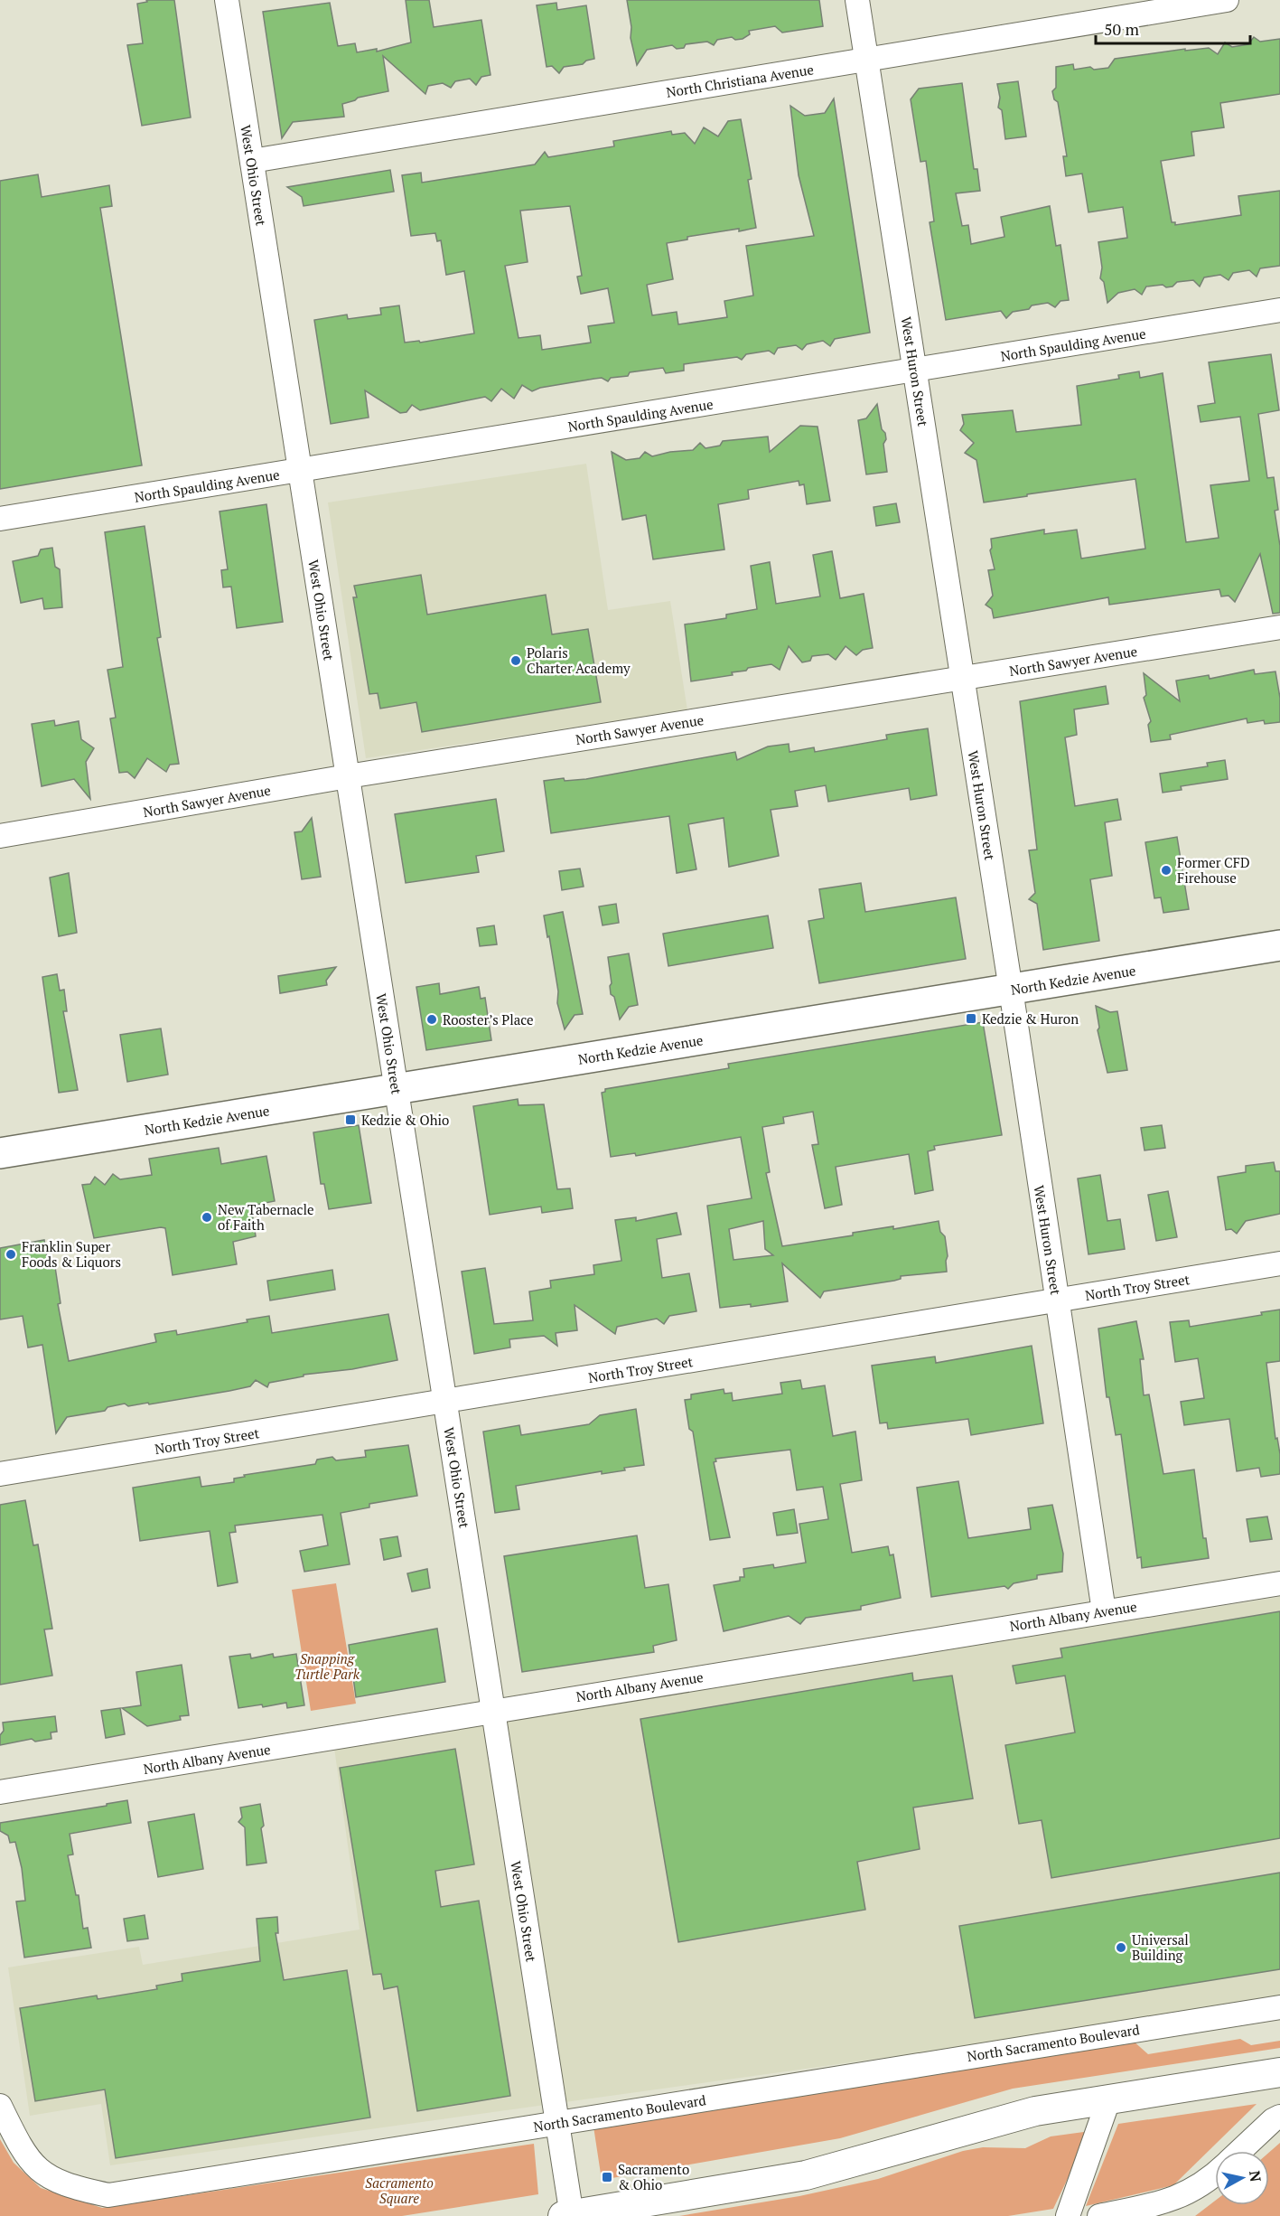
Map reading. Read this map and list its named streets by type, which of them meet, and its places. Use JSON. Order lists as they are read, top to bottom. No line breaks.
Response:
{"streets":{"main road":["North Kedzie Avenue"],"street":["North Christiana Avenue","West Ohio Street","North Spaulding Avenue","West Huron Street","North Sawyer Avenue","North Troy Street","North Albany Avenue","North Sacramento Boulevard"]},"crossings":[["North Christiana Avenue","West Ohio Street"],["North Christiana Avenue","West Huron Street"],["West Ohio Street","North Spaulding Avenue"],["West Ohio Street","North Sawyer Avenue"],["West Ohio Street","North Kedzie Avenue"],["West Ohio Street","North Troy Street"],["West Ohio Street","North Albany Avenue"],["West Ohio Street","North Sacramento Boulevard"],["North Spaulding Avenue","West Huron Street"],["West Huron Street","North Sawyer Avenue"],["West Huron Street","North Kedzie Avenue"],["West Huron Street","North Troy Street"],["West Huron Street","North Albany Avenue"]],"parks":["Snapping Turtle Park","Sacramento Square"],"places":{"other":["Polaris Charter Academy","Former CFD Firehouse","Rooster’s Place","New Tabernacle of Faith","Franklin Super Foods & Liquors","Universal Building"],"transit":["Kedzie & Huron","Kedzie & Ohio","Sacramento & Ohio"]},"scale_bar":"50 m","north":"right"}
